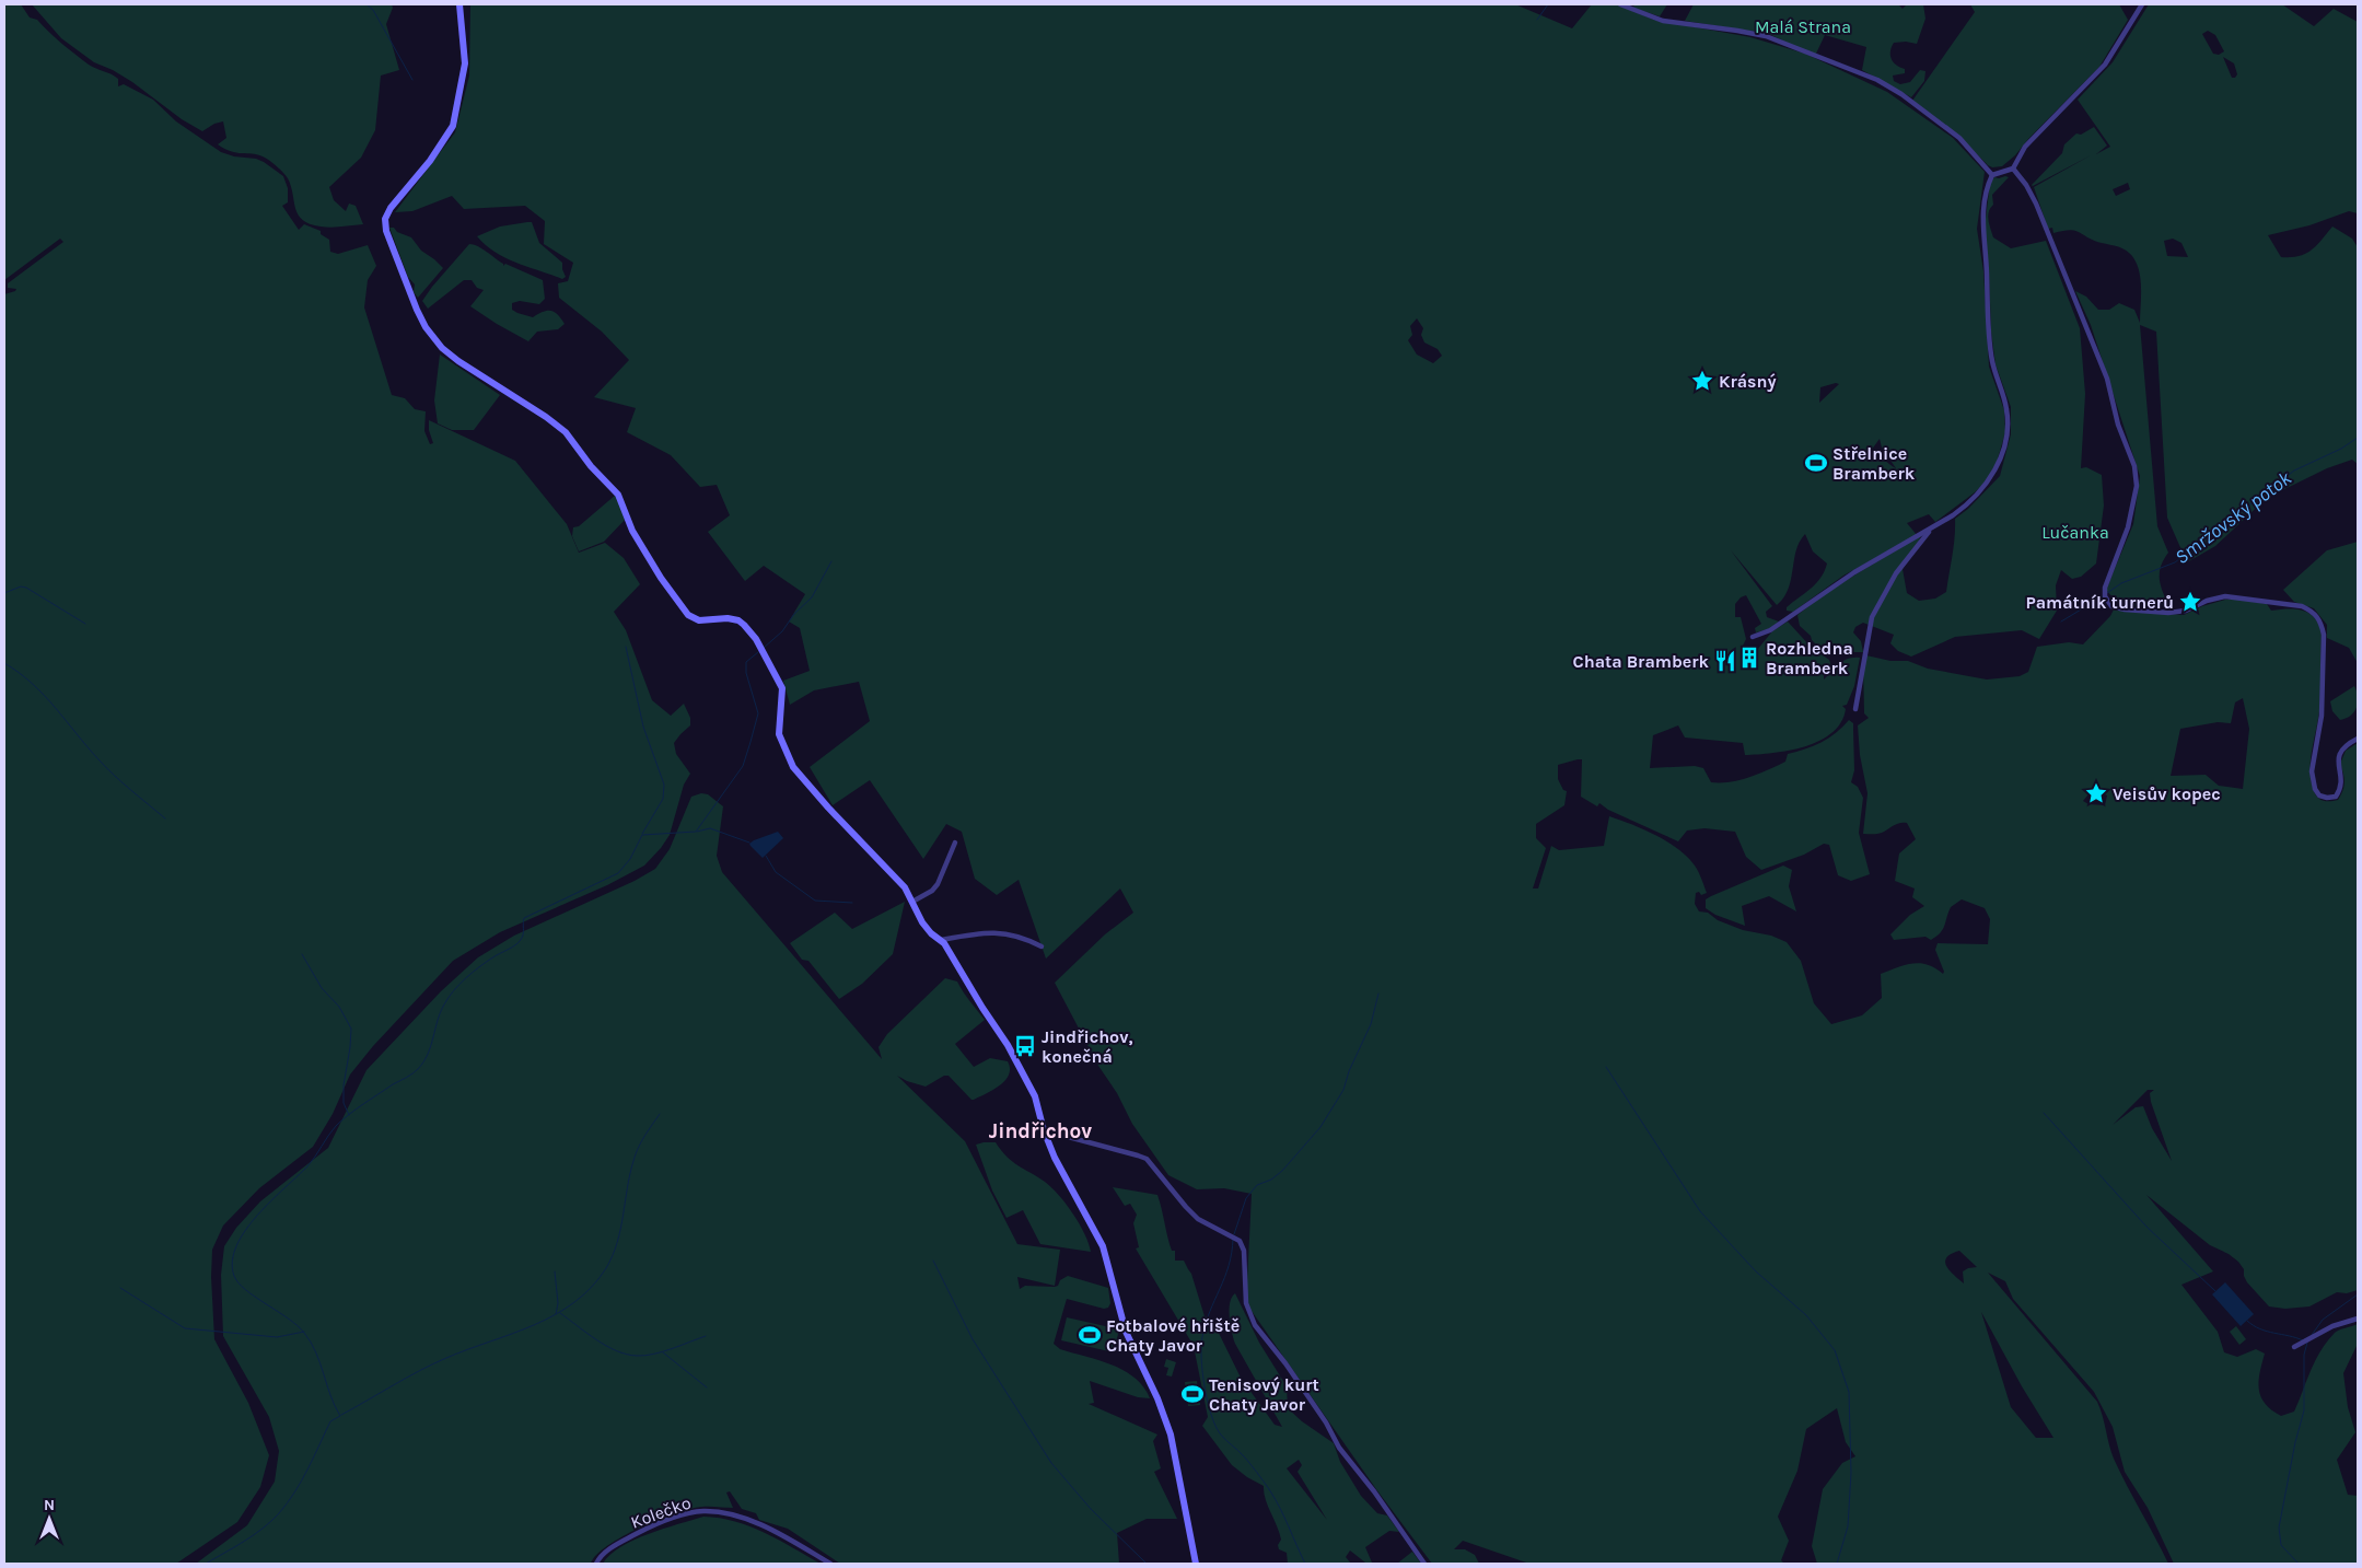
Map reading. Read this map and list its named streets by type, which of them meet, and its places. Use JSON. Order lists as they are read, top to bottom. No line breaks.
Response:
{"streets":{"street":["Kolečko"]},"districts":["Jindřichov"],"water":["Smržovský potok"],"parks":["Malá Strana","Lučanka"],"places":{"place":["Krásný","Památník turnerů","Veisův kopec"],"sports":["Střelnice Bramberk","Fotbalové hřiště Chaty Javor","Tenisový kurt Chaty Javor"],"building":["Rozhledna Bramberk"],"restaurant":["Chata Bramberk"],"bus stop":["Jindřichov, konečná"]},"north":"top"}
